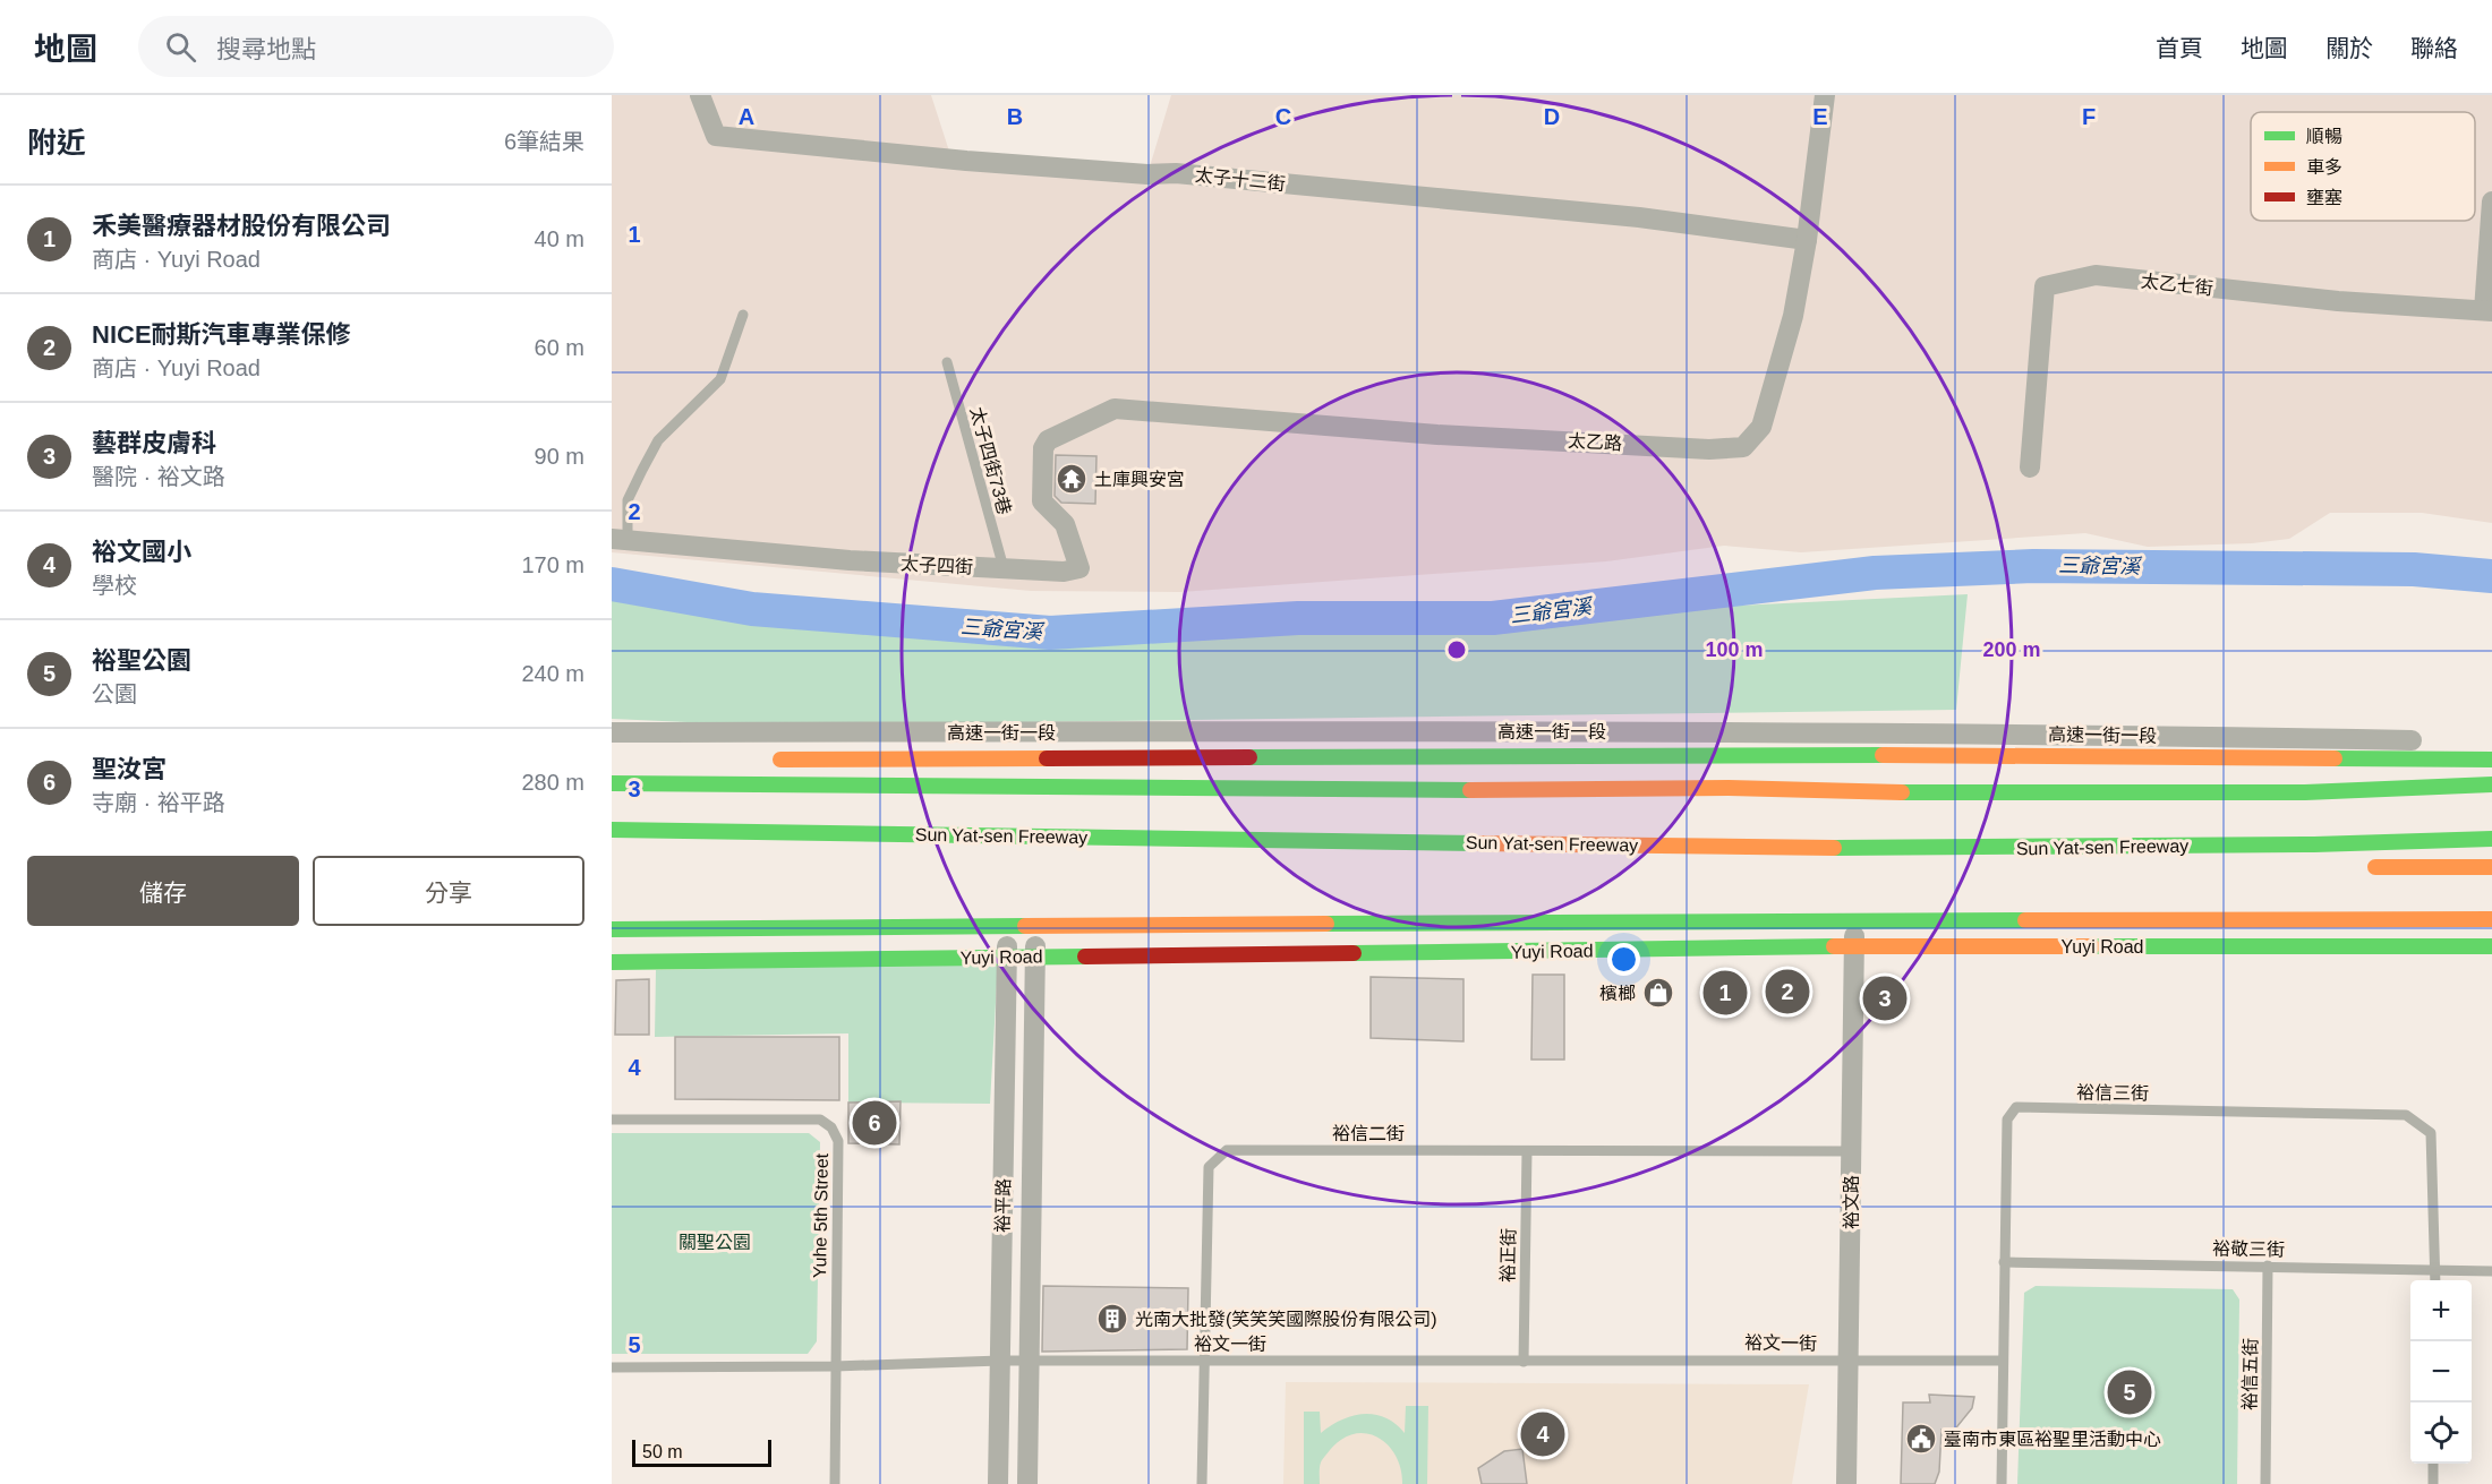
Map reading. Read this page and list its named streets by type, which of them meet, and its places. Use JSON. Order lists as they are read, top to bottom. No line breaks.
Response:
{"streets":{"main road":["Sun Yat-sen Freeway","Yuyi Road"],"street":["太子十二街","太乙七街","太乙路","太子四街","高速一街一段","裕文路","裕平路"],"lane":["太子四街73巷","裕信三街","裕信二街","Yuhe 5th Street","裕敬三街","裕正街","裕文一街","裕信五街"]},"crossings":[["太子十二街","太乙路"],["太乙路","太子四街"],["太子四街73巷","太子四街"],["Yuyi Road","裕文路"],["Yuyi Road","裕平路"],["裕信三街","裕敬三街"],["裕信三街","裕文一街"],["裕信二街","裕文路"],["裕信二街","裕正街"],["裕信二街","裕文一街"],["裕文路","裕文一街"],["裕平路","裕文一街"],["Yuhe 5th Street","裕文一街"],["裕敬三街","裕信五街"],["裕正街","裕文一街"]],"water":["三爺宮溪"],"parks":["關聖公園"],"places":{"temple":["土庫興安宮"],"shop":["檳榔"],"building":["光南大批發(笑笑笑國際股份有限公司)"],"public building":["臺南市東區裕聖里活動中心"]},"legend":["順暢","車多","壅塞"],"scale_bar":"50 m","page":{"header":"地圖","search":"搜尋地點","nav":["首頁","地圖","關於","聯絡"],"heading":["附近","6筆結果"],"list":[{"mark":"1","name":"禾美醫療器材股份有限公司","note":"商店 · Yuyi Road","value":"40 m"},{"mark":"2","name":"NICE耐斯汽車專業保修","note":"商店 · Yuyi Road","value":"60 m"},{"mark":"3","name":"藝群皮膚科","note":"醫院 · 裕文路","value":"90 m"},{"mark":"4","name":"裕文國小","note":"學校","value":"170 m"},{"mark":"5","name":"裕聖公園","note":"公園","value":"240 m"},{"mark":"6","name":"聖汝宮","note":"寺廟 · 裕平路","value":"280 m"}],"buttons":["儲存","分享"],"pins":["2","1","3","6","5","4"],"map_buttons":["+","−"],"scale":"50 m"},"grid":{"columns":["A","B","C","D","E","F"],"rows":["1","2","3","4","5"]},"rings":["100 m","200 m"]}
